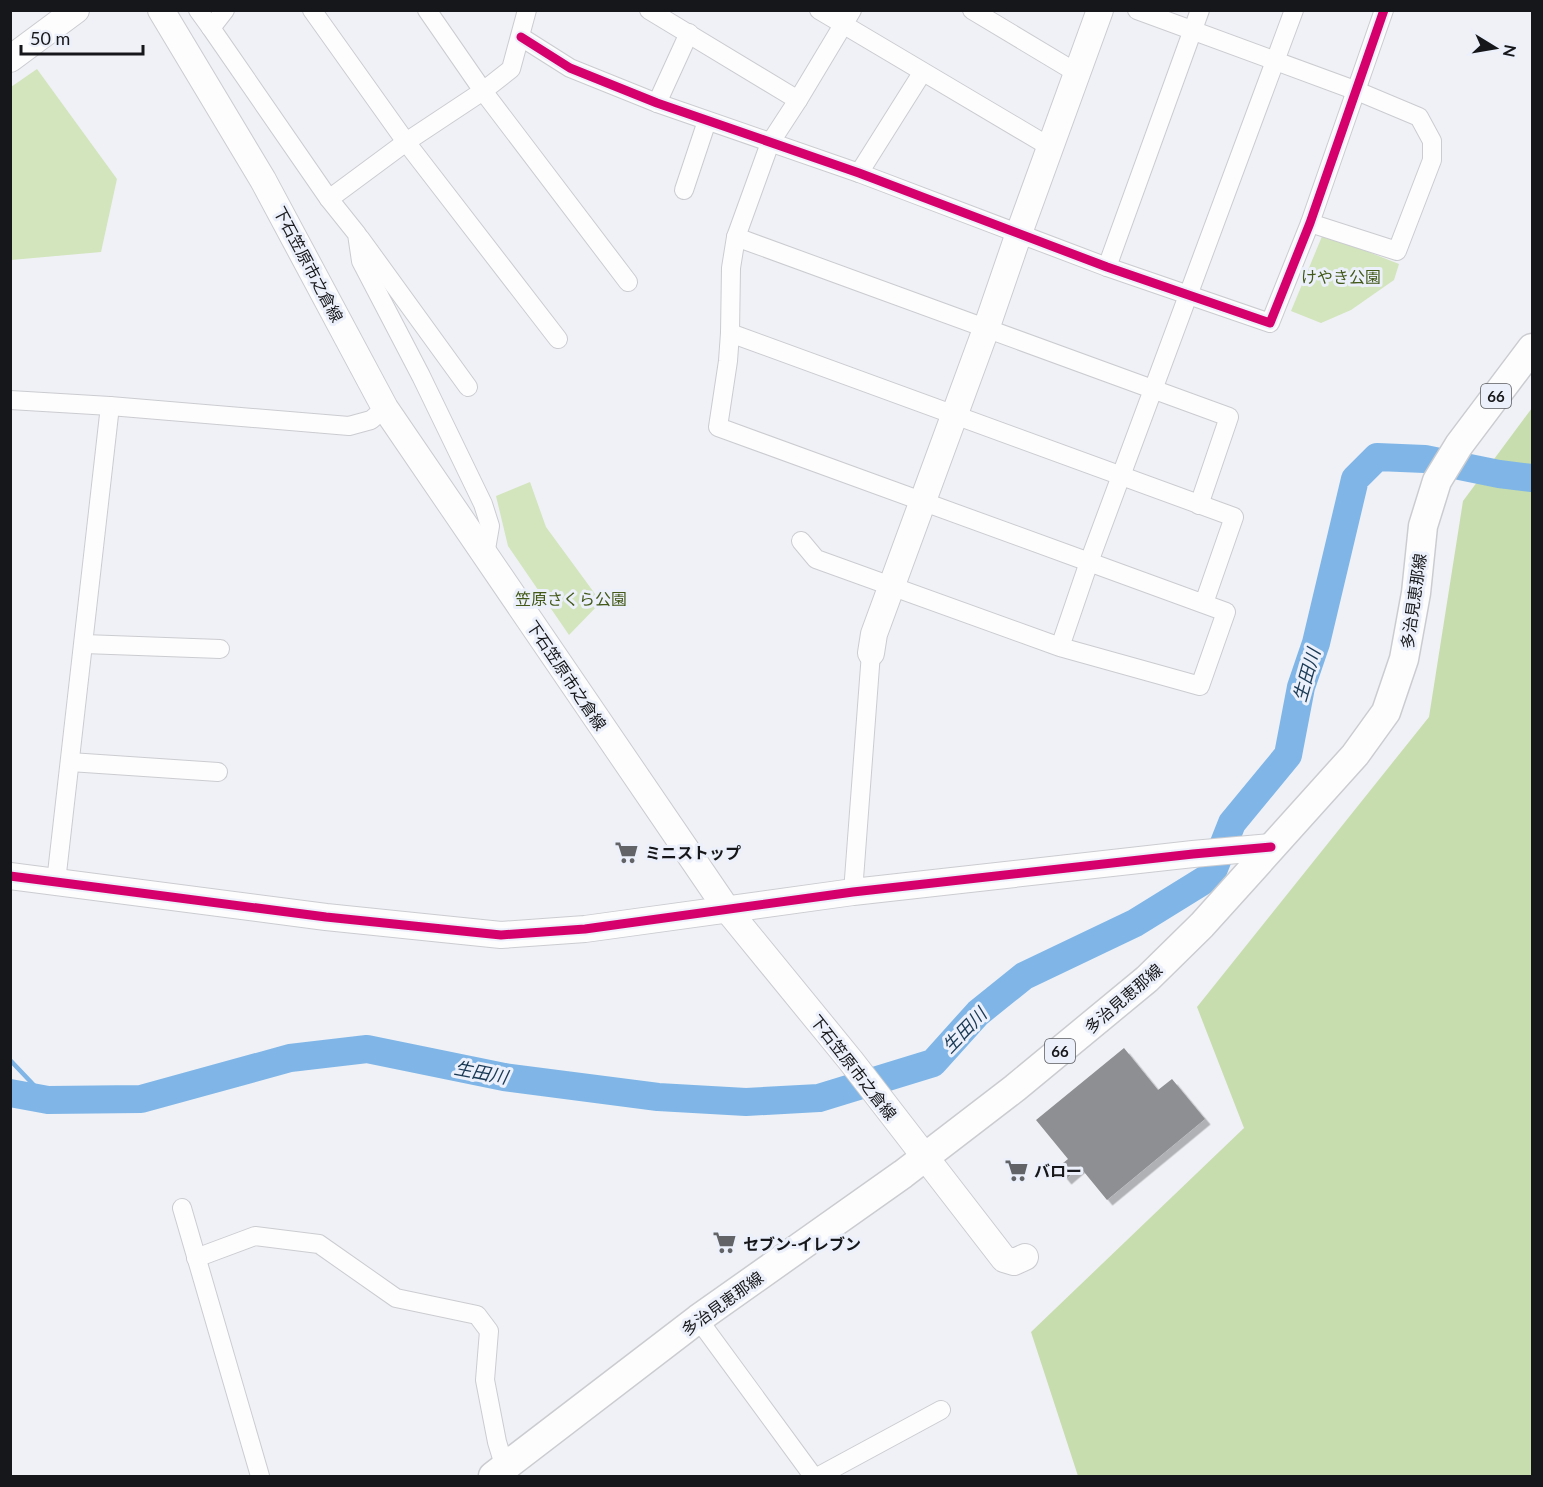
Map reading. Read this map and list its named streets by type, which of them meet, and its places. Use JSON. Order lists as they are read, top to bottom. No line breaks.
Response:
{"streets":{"main road":["66","多治見恵那線"],"street":["下石笠原市之倉線"]},"crossings":[["下石笠原市之倉線","多治見恵那線"]],"water":["生田川"],"parks":["けやき公園","笠原さくら公園"],"places":{"supermarket":["ミニストップ","バロー","セブン-イレブン"]},"scale_bar":"50 m","north":"right"}
